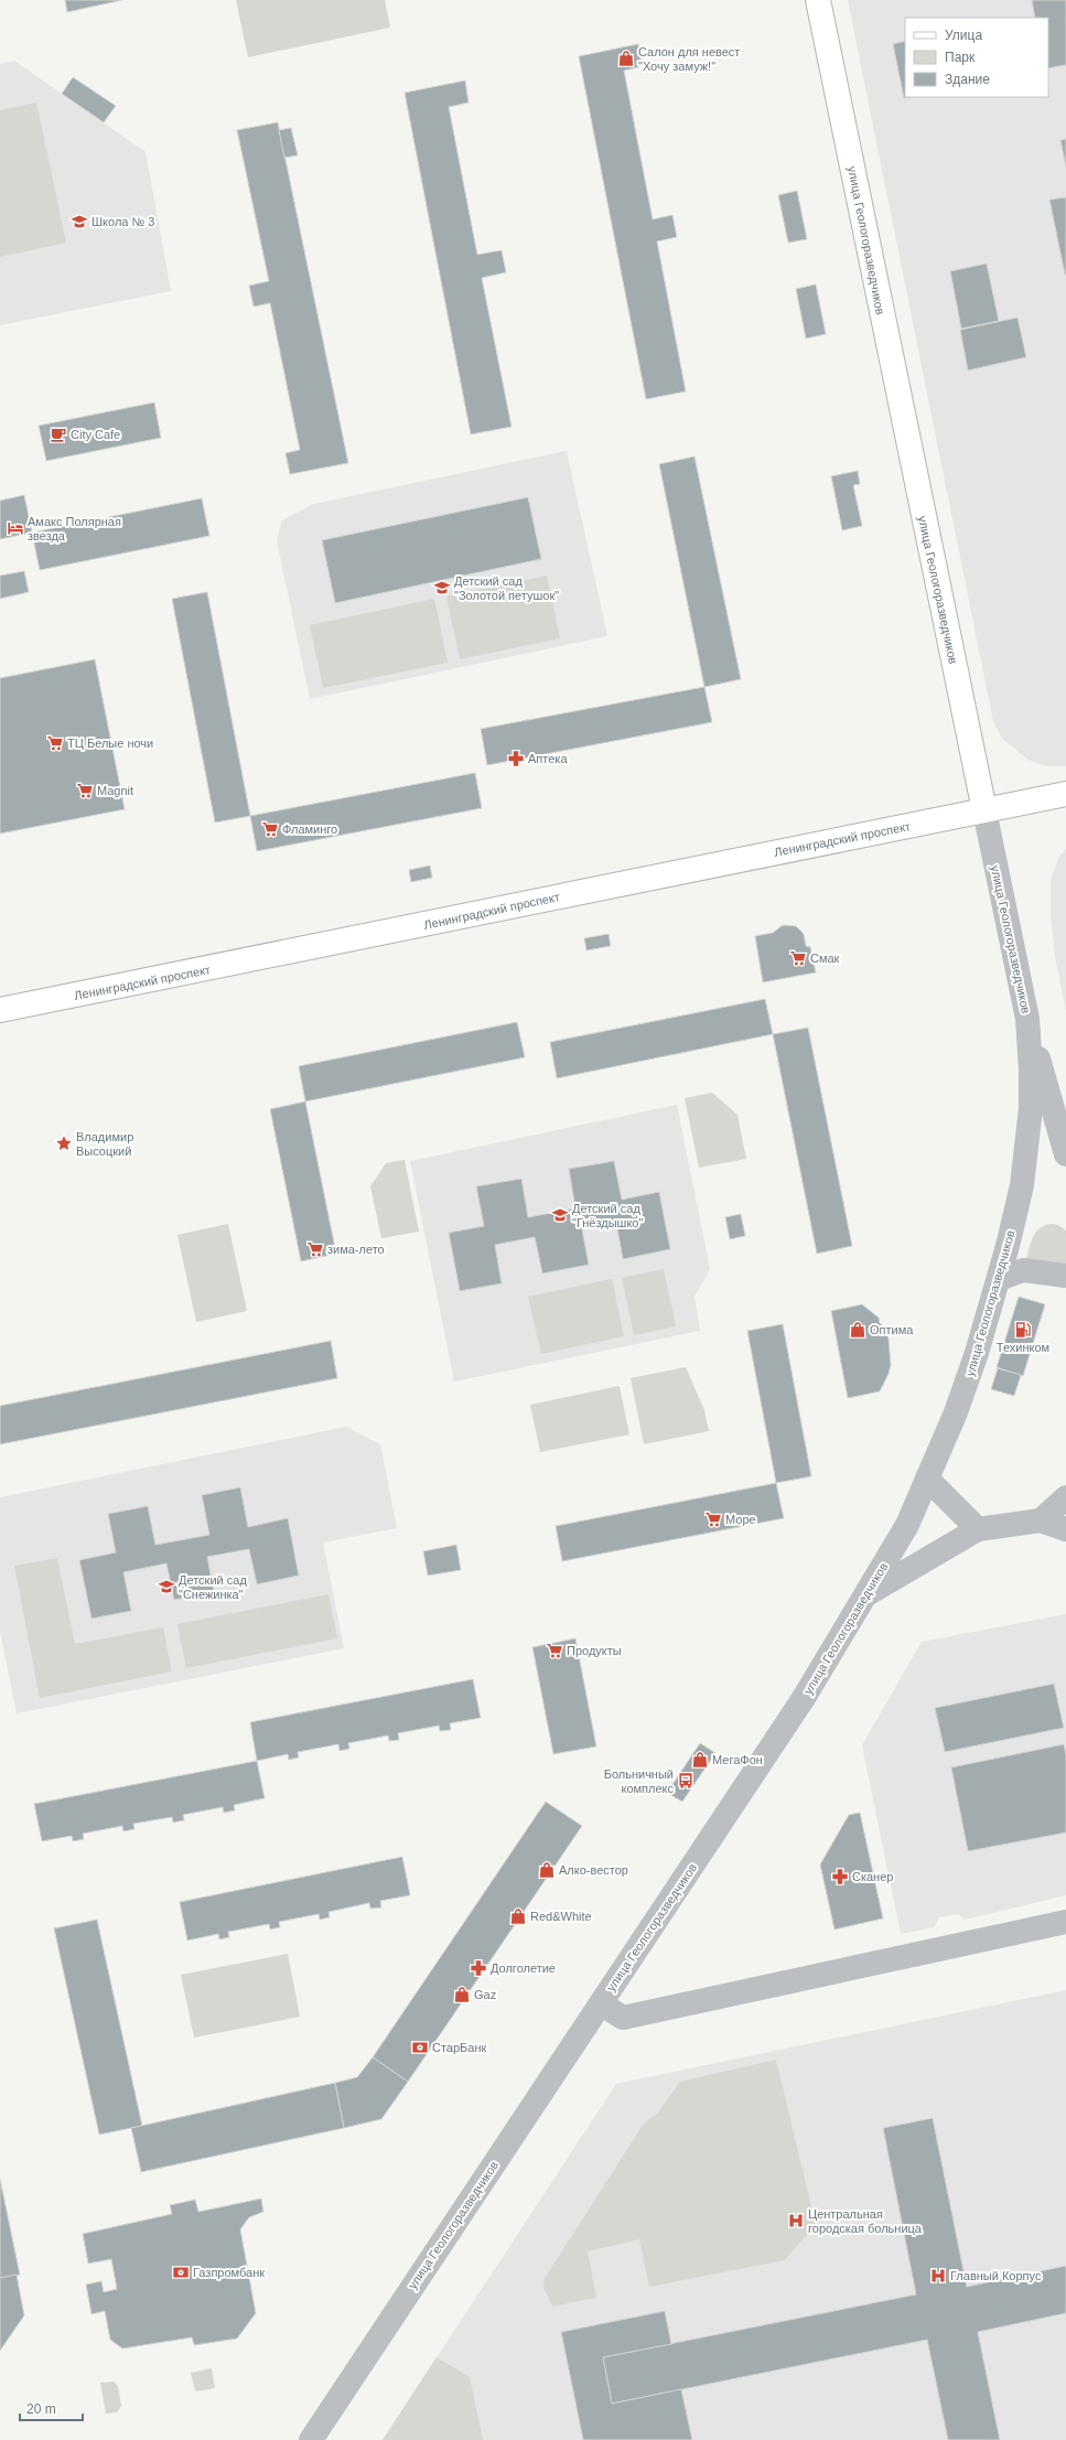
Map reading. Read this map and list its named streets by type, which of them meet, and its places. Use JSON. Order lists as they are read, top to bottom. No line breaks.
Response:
{"streets":{"main road":["улица Геологоразведчиков","Ленинградский проспект"]},"crossings":[["улица Геологоразведчиков","Ленинградский проспект"]],"places":{"shop":["Салон для невест \"Хочу замуж!\"","Оптима","МегаФон","Алко-вестор","Red&White","Gaz"],"school or university":["Школа № 3","Детский сад \"Золотой петушок\"","Детский сад \"Гнёздышко\"","Детский сад \"Снежинка\""],"cafe":["City Cafe"],"hotel":["Амакс Полярная звезда"],"supermarket":["ТЦ Белые ночи","Magnit","Фламинго","Смак","зима-лето","Море","Продукты"],"pharmacy":["Аптека","Сканер","Долголетие"],"place":["Владимир Высоцкий"],"fuel station":["Техинком"],"bus stop":["Больничный комплекс"],"bank":["СтарБанк","Газпромбанк"],"hospital":["Центральная городская больница","Главный Корпус"]},"legend":["Улица","Парк","Здание"],"scale_bar":"20 m"}
